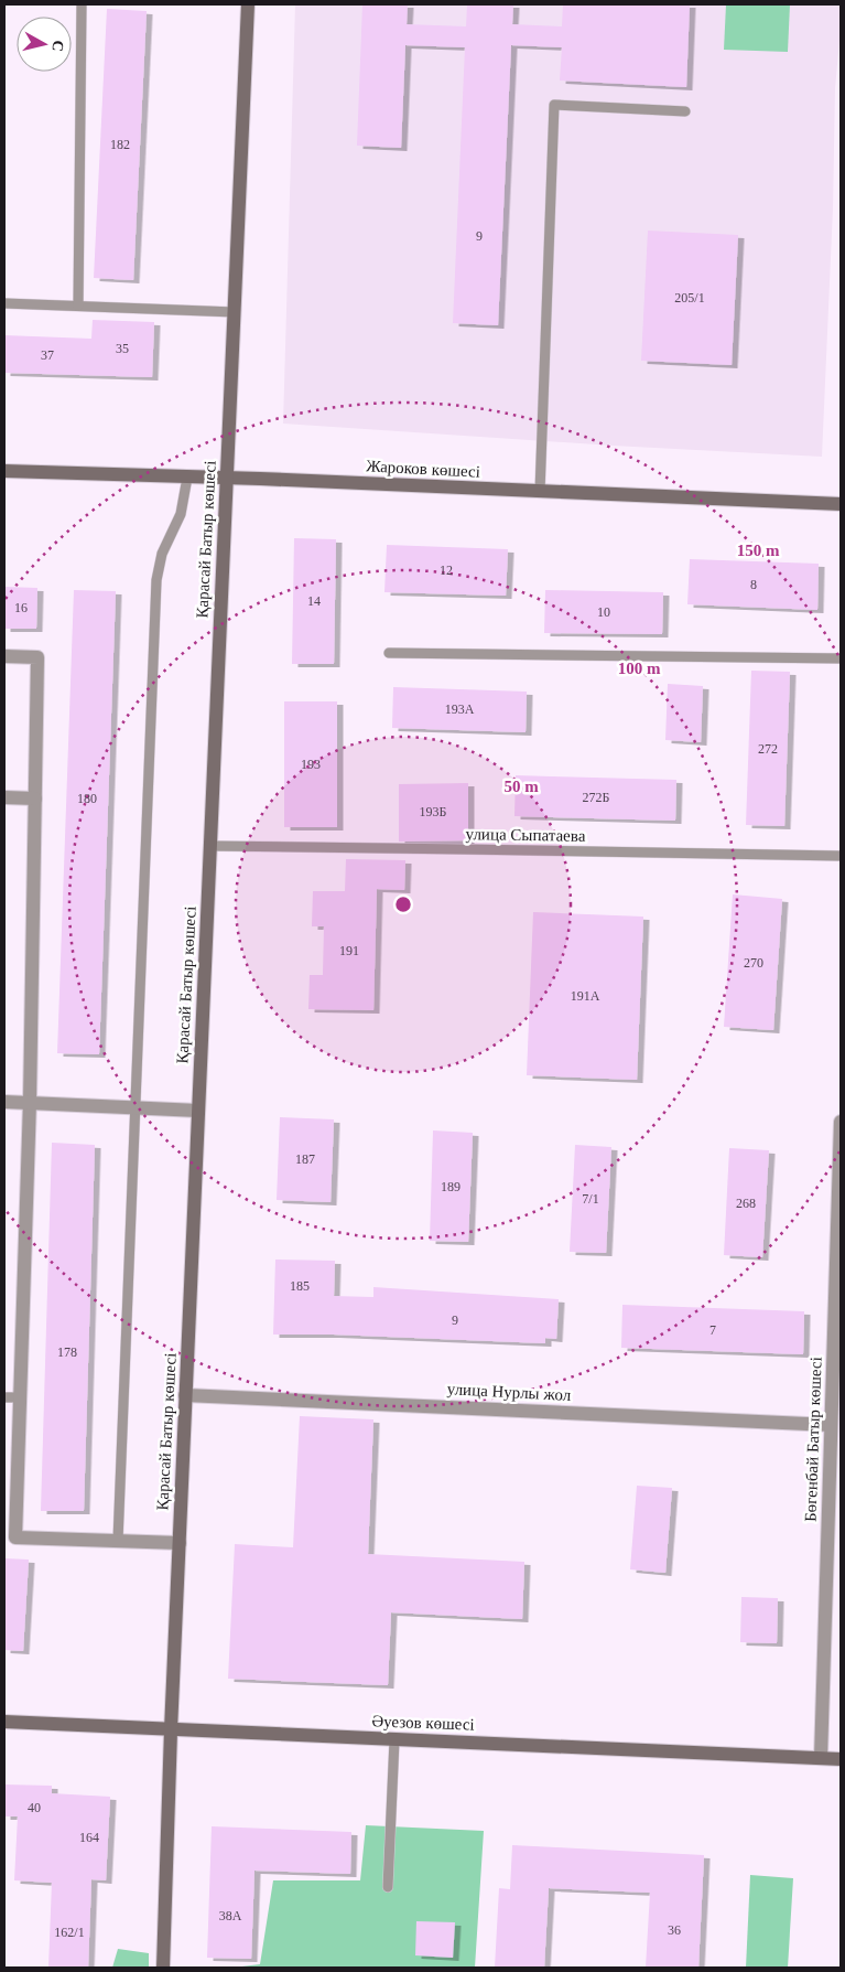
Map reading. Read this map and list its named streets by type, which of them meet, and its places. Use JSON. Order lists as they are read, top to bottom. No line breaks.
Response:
{"streets":{"street":["Жароков көшесі","Қарасай Батыр көшесі","улица Нурлы жол","Бөгенбай Батыр көшесі","Әуезов көшесі"],"lane":["улица Сыпатаева"]},"crossings":[["Жароков көшесі","Қарасай Батыр көшесі"],["Қарасай Батыр көшесі","улица Сыпатаева"],["Қарасай Батыр көшесі","улица Нурлы жол"],["Қарасай Батыр көшесі","Әуезов көшесі"],["улица Нурлы жол","Бөгенбай Батыр көшесі"],["Бөгенбай Батыр көшесі","Әуезов көшесі"]],"house_numbers":["182","9","205/1","35","37","12","8","14","16","10","193А","272","193","272Б","180","193Б","191","270","191А","187","189","7/1","268","185","9","7","178","40","164","38А","36","162/1"],"north":"right","rings":["150 m","100 m","50 m"]}
